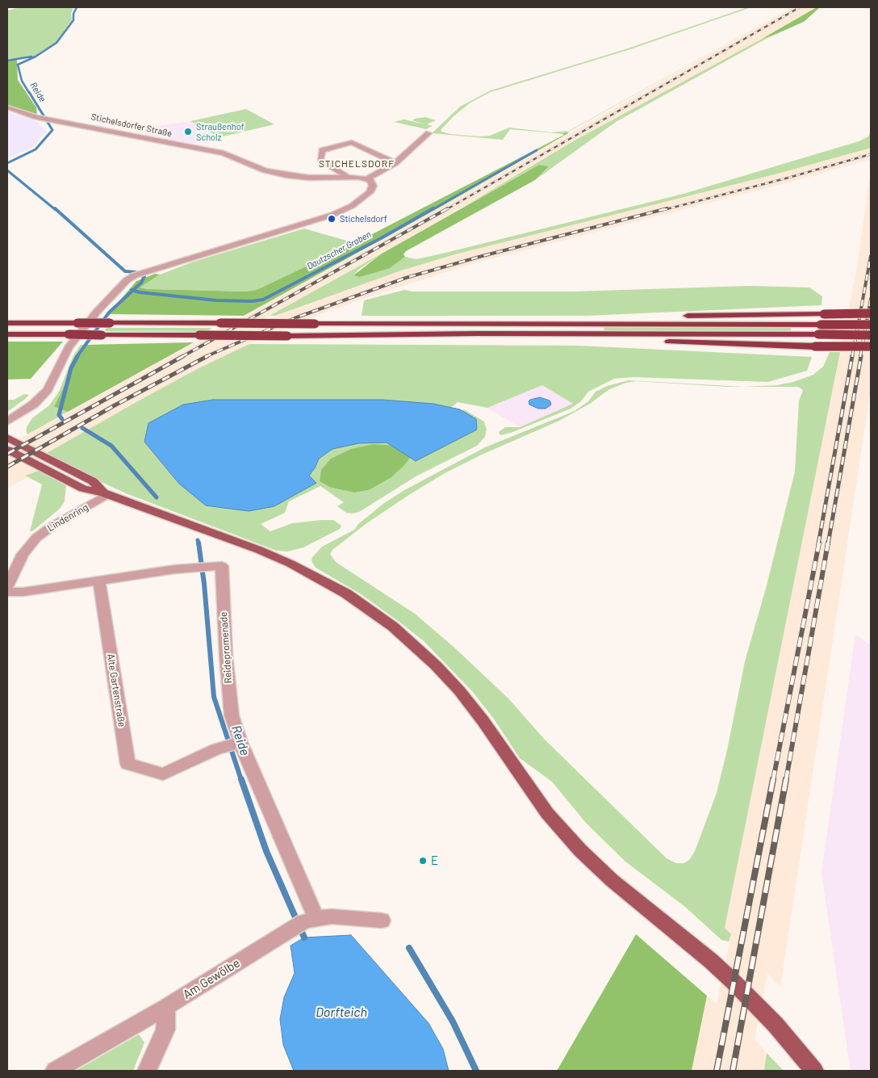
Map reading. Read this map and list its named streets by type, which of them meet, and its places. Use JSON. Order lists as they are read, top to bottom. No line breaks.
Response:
{"streets":{"street":["Stichelsdorfer Straße","Lindenring","Reidepromenade","Alte Gartenstraße","Am Gewölbe"]},"crossings":[["Reidepromenade","Alte Gartenstraße"],["Reidepromenade","Am Gewölbe"]],"districts":["STICHELSDORF"],"water":["Reide","Dautzscher Graben","Dorfteich"],"places":["Straußenhof Scholz","Stichelsdorf","E"]}
